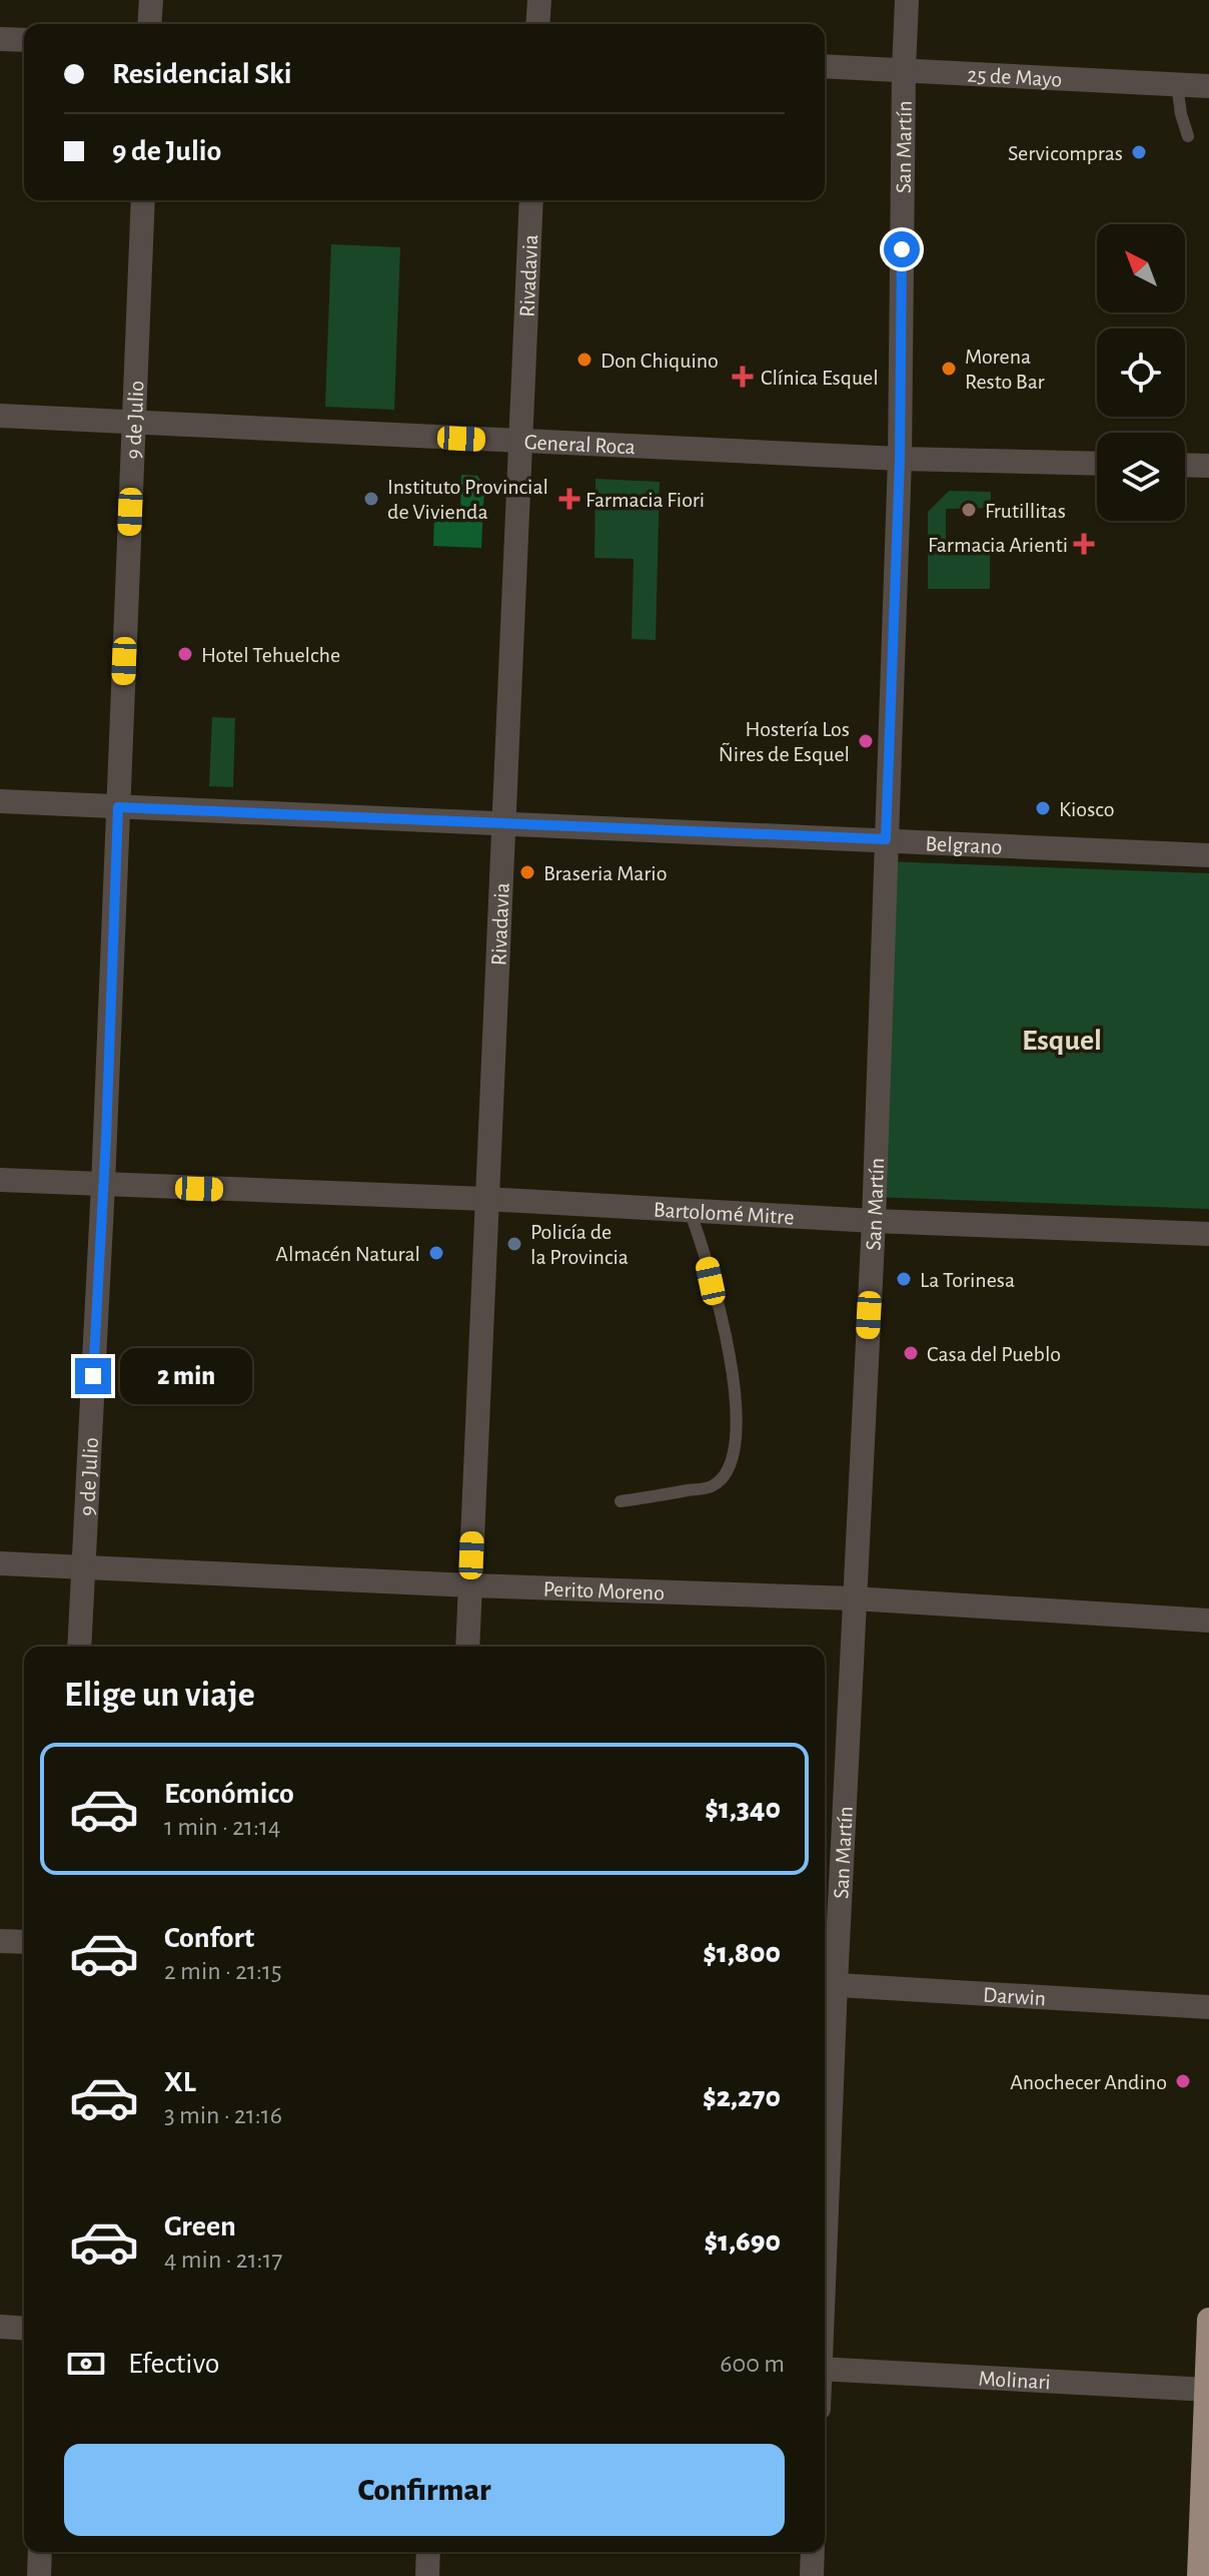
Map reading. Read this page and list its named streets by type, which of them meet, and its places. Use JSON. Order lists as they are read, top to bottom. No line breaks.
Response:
{"streets":{"street":["25 de Mayo","San Martín","Rivadavia","9 de Julio","General Roca","Belgrano","Bartolomé Mitre","Perito Moreno","Darwin","Molinari"]},"crossings":[["25 de Mayo","San Martín"],["San Martín","General Roca"],["San Martín","Belgrano"],["San Martín","Bartolomé Mitre"],["San Martín","Perito Moreno"],["San Martín","Darwin"],["Rivadavia","General Roca"],["Rivadavia","Belgrano"],["Rivadavia","Bartolomé Mitre"],["Rivadavia","Perito Moreno"],["9 de Julio","General Roca"],["9 de Julio","Belgrano"],["9 de Julio","Bartolomé Mitre"],["9 de Julio","Perito Moreno"]],"districts":["Esquel"],"places":{"other":["Servicompras","Don Chiquino","Morena Resto Bar","Instituto Provincial de Vivienda","Frutillitas","Hotel Tehuelche","Hostería Los Ñires de Esquel","Kiosco","Braseria Mario","Policía de la Provincia","Almacén Natural","La Torinesa","Casa del Pueblo","Anochecer Andino"],"health":["Clínica Esquel","Farmacia Fiori","Farmacia Arienti"]},"north":"top left","page":{"banner":["Residencial Ski","9 de Julio"],"bubble":"2 min","heading":"Elige un viaje","list":[{"name":"Económico","note":"1 min · 21:14","value":"$1,340"},{"name":"Confort","note":"2 min · 21:15","value":"$1,800"},{"name":"XL","note":"3 min · 21:16","value":"$2,270"},{"name":"Green","note":"4 min · 21:17","value":"$1,690"}],"pay":["Efectivo","600 m"],"buttons":"Confirmar"}}
